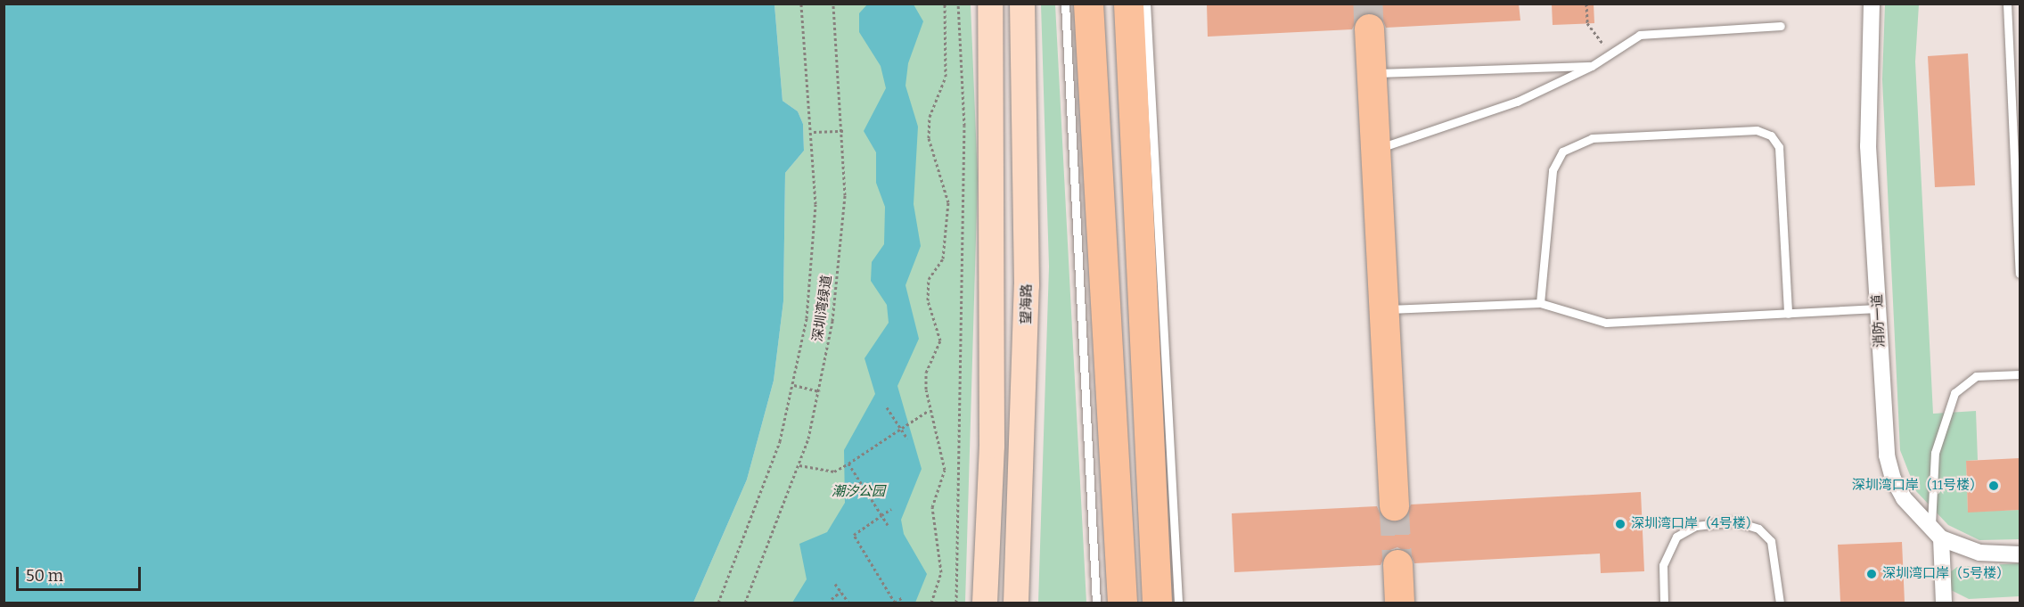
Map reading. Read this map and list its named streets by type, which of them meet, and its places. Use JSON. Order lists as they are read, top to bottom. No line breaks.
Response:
{"streets":{"main road":["望海路"],"street":["消防一道"],"path":["深圳湾绿道"]},"parks":["潮汐公园"],"places":["深圳湾口岸（11号楼）","深圳湾口岸（4号楼）","深圳湾口岸（5号楼）"],"scale_bar":"50 m"}
